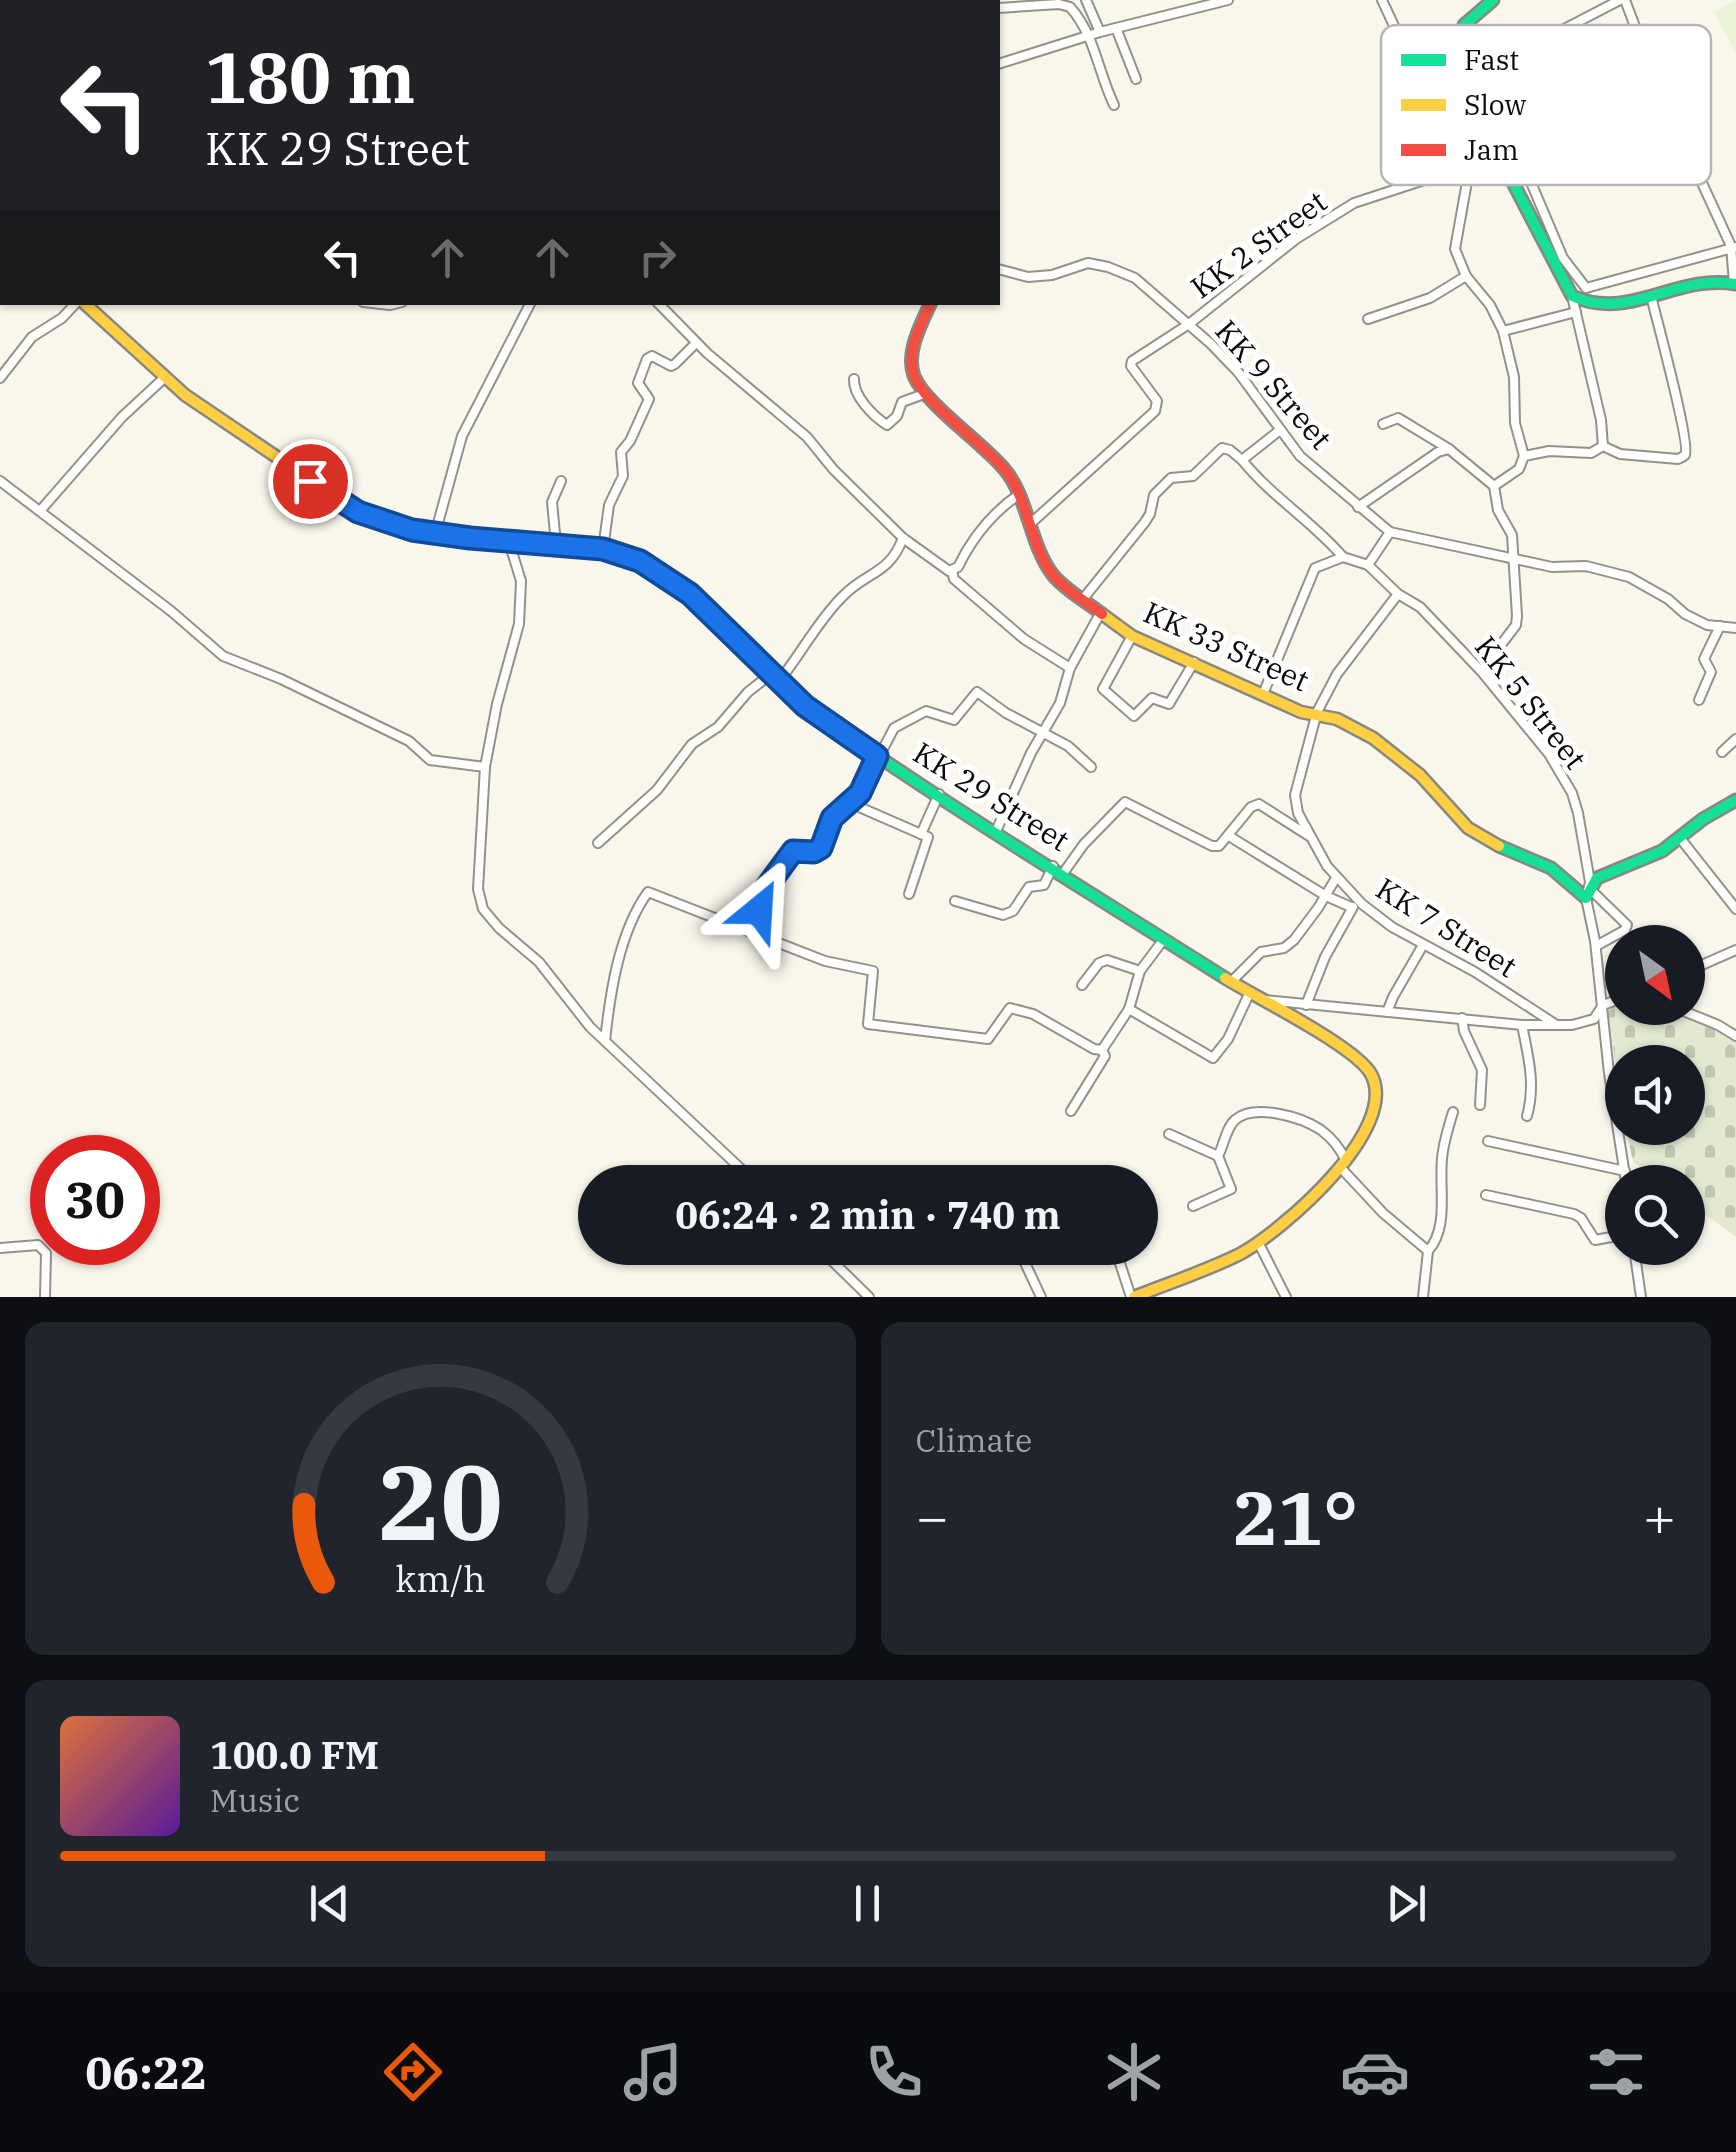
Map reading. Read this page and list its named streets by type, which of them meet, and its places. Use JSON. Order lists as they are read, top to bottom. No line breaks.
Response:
{"streets":{"street":["KK 2 Street","KK 9 Street","KK 33 Street","KK 5 Street","KK 29 Street","KK 7 Street"]},"crossings":[["KK 2 Street","KK 9 Street"],["KK 2 Street","KK 33 Street"],["KK 33 Street","KK 5 Street"],["KK 33 Street","KK 7 Street"],["KK 5 Street","KK 7 Street"],["KK 29 Street","KK 7 Street"]],"legend":["Fast","Slow","Jam"],"north":"bottom right","page":{"turn":["180 m","KK 29 Street"],"limit":"30","trip":"06:24 · 2 min · 740 m","tile":"Climate","heat":["−","21°","+"],"song":["100.0 FM","Music"],"tabs":"06:22","gauge":["20","km/h"]}}
